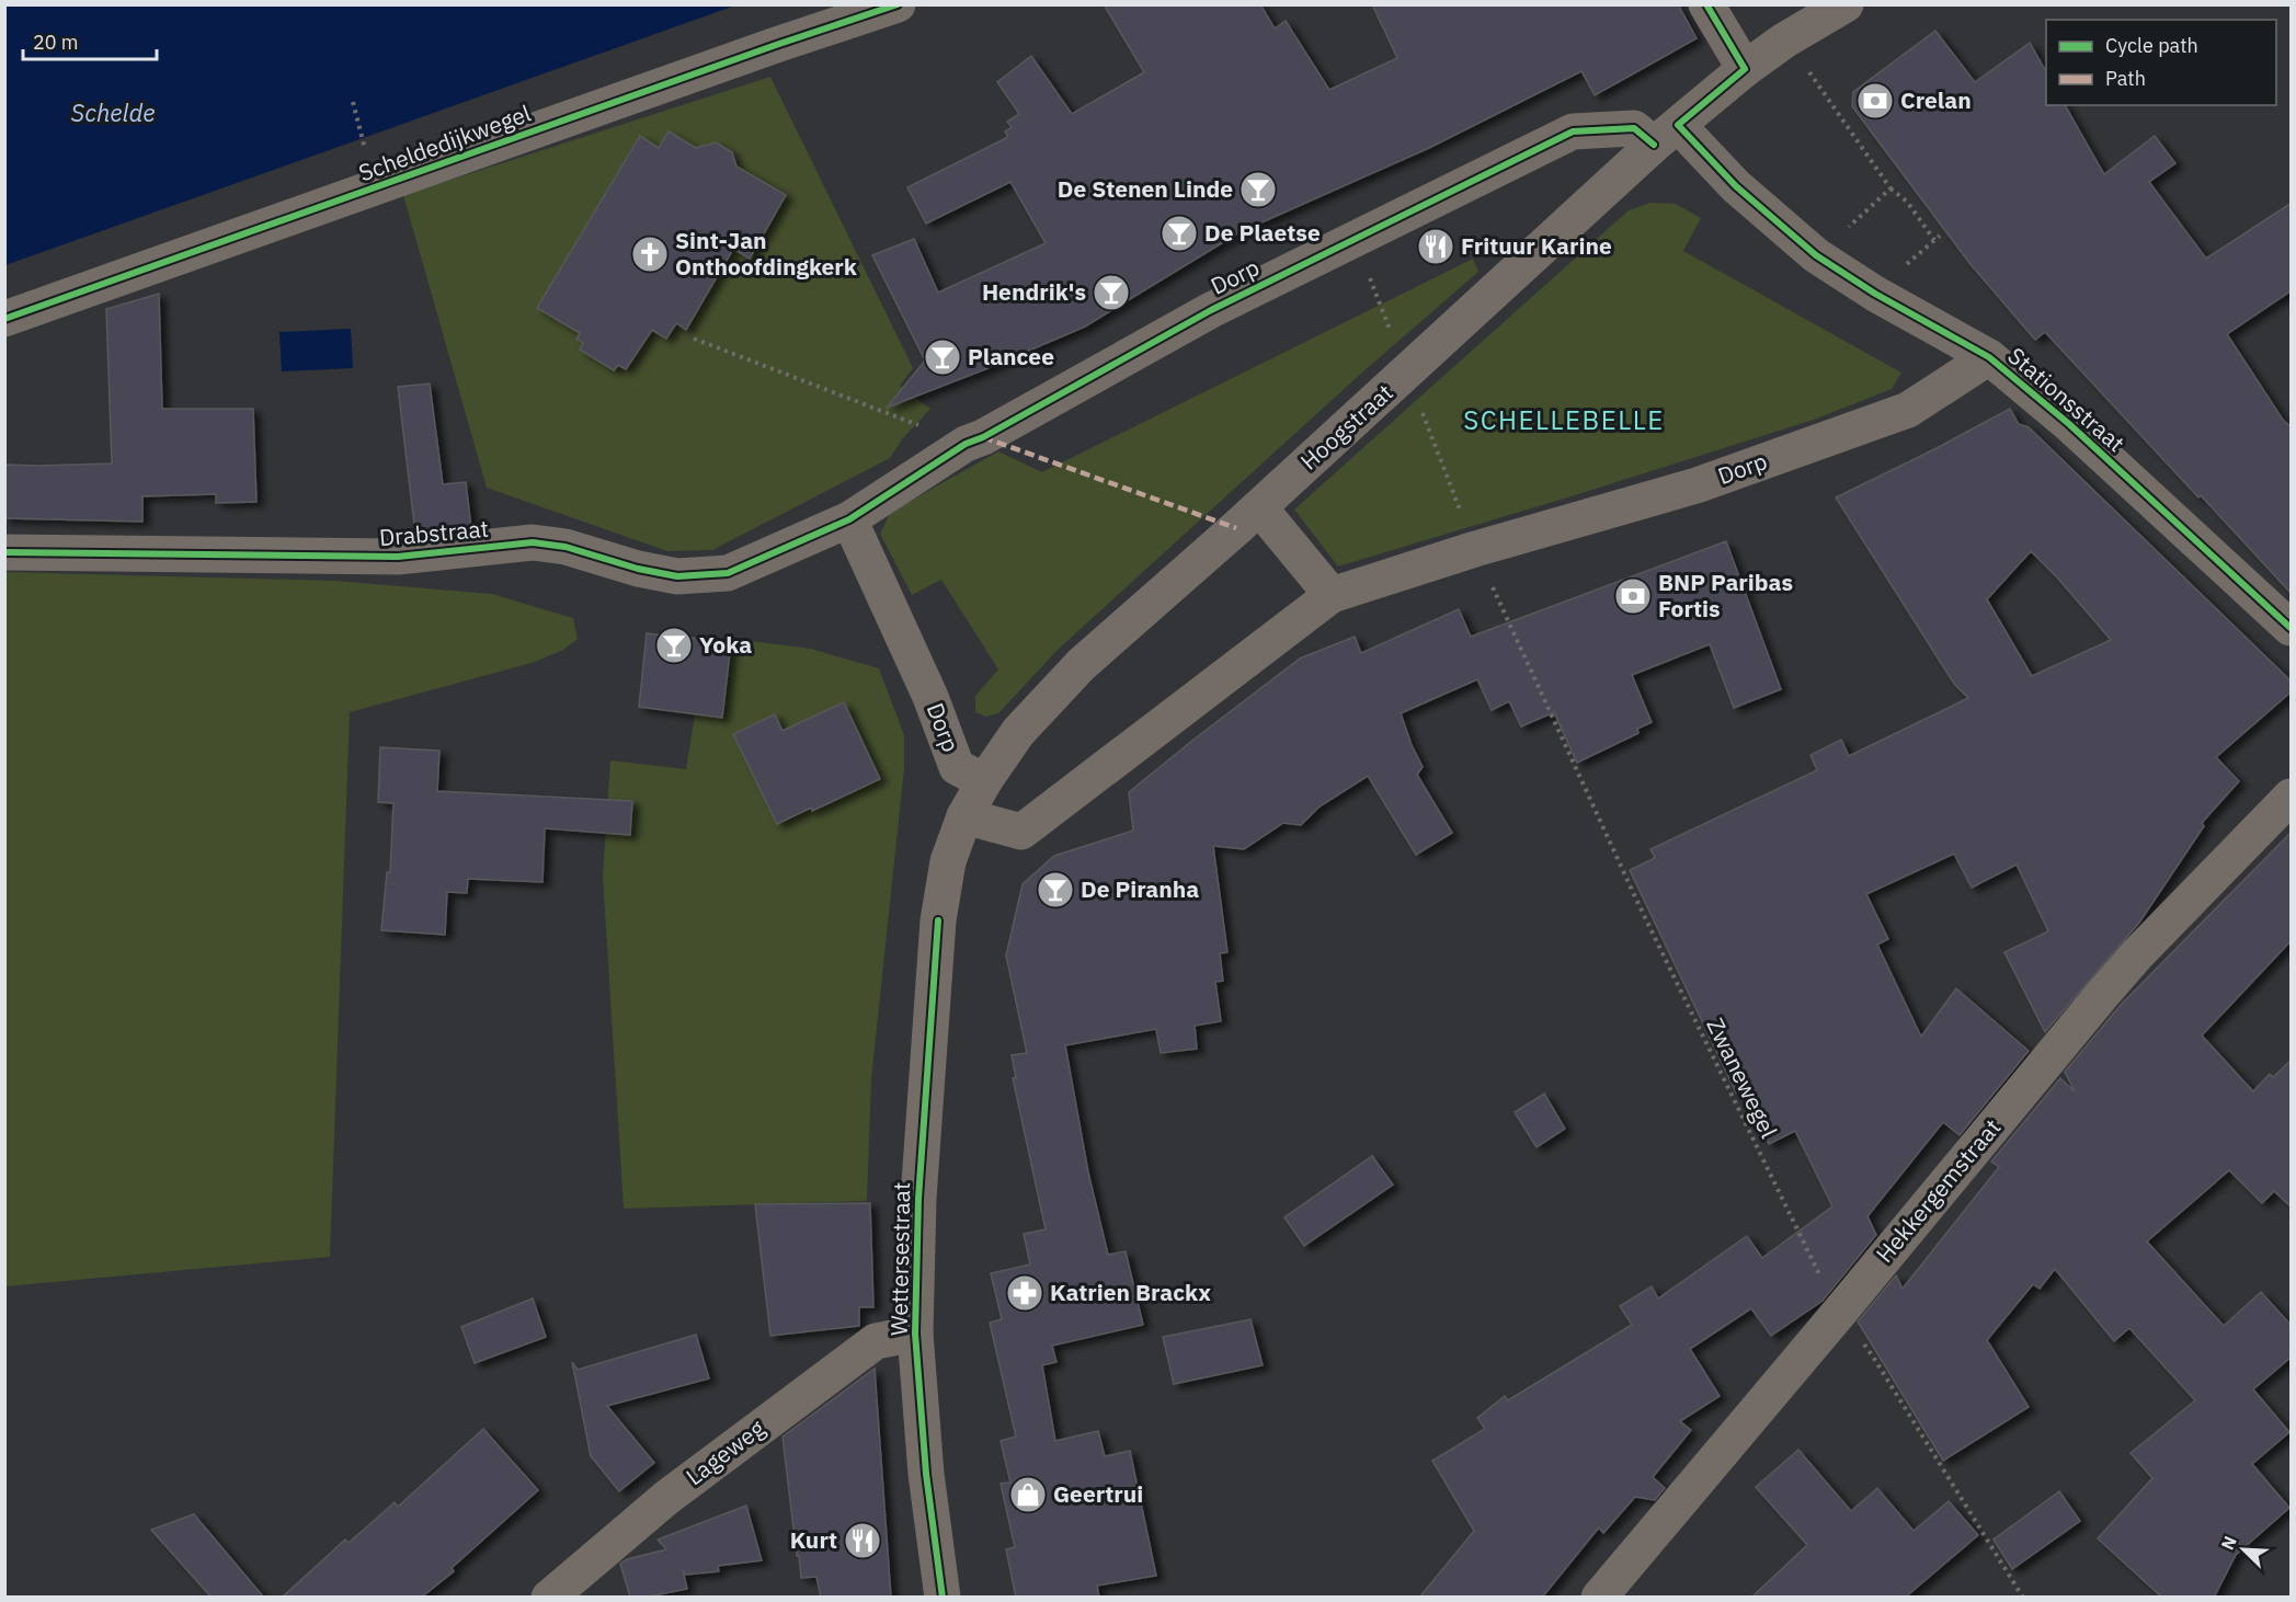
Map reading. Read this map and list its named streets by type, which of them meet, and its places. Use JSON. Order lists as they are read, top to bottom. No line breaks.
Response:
{"streets":{"street":["Scheldedijkwegel","Dorp","Stationsstraat","Hoogstraat","Drabstraat","Hekkergemstraat","Wettersestraat","Lageweg"],"path":["Zwanewegel"]},"crossings":[["Dorp","Stationsstraat"],["Dorp","Hoogstraat"],["Dorp","Drabstraat"],["Dorp","Zwanewegel"],["Stationsstraat","Hoogstraat"],["Hoogstraat","Wettersestraat"],["Zwanewegel","Hekkergemstraat"],["Wettersestraat","Lageweg"]],"districts":["SCHELLEBELLE"],"water":["Schelde"],"places":{"bank":["Crelan","BNP Paribas Fortis"],"bar":["De Stenen Linde","De Plaetse","Hendrik's","Plancee","Yoka","De Piranha"],"restaurant":["Frituur Karine","Kurt"],"church":["Sint-Jan Onthoofdingkerk"],"pharmacy":["Katrien Brackx"],"shop":["Geertrui"]},"legend":["Cycle path","Path"],"scale_bar":"20 m","north":"top left"}
